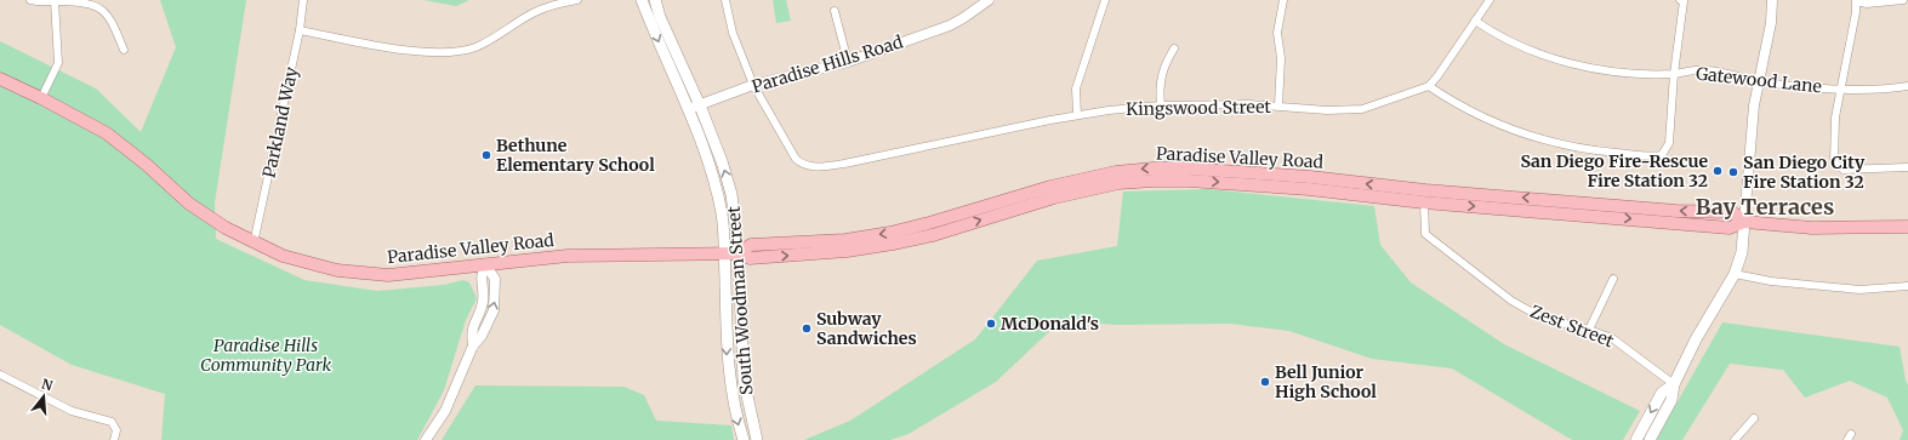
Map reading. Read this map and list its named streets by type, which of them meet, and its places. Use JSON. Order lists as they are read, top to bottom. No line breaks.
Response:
{"streets":{"main road":["Paradise Valley Road","South Woodman Street"],"street":["Paradise Hills Road","Gatewood Lane","Kingswood Street","Parkland Way","Zest Street"]},"crossings":[["Paradise Hills Road","Kingswood Street"],["Paradise Hills Road","South Woodman Street"],["Parkland Way","Paradise Valley Road"],["Paradise Valley Road","South Woodman Street"],["Paradise Valley Road","Zest Street"]],"districts":["Bay Terraces"],"parks":["Paradise Hills Community Park"],"places":["Bethune Elementary School","San Diego Fire-Rescue Fire Station 32","San Diego City Fire Station 32","McDonald's","Subway Sandwiches","Bell Junior High School"],"north":"top"}
